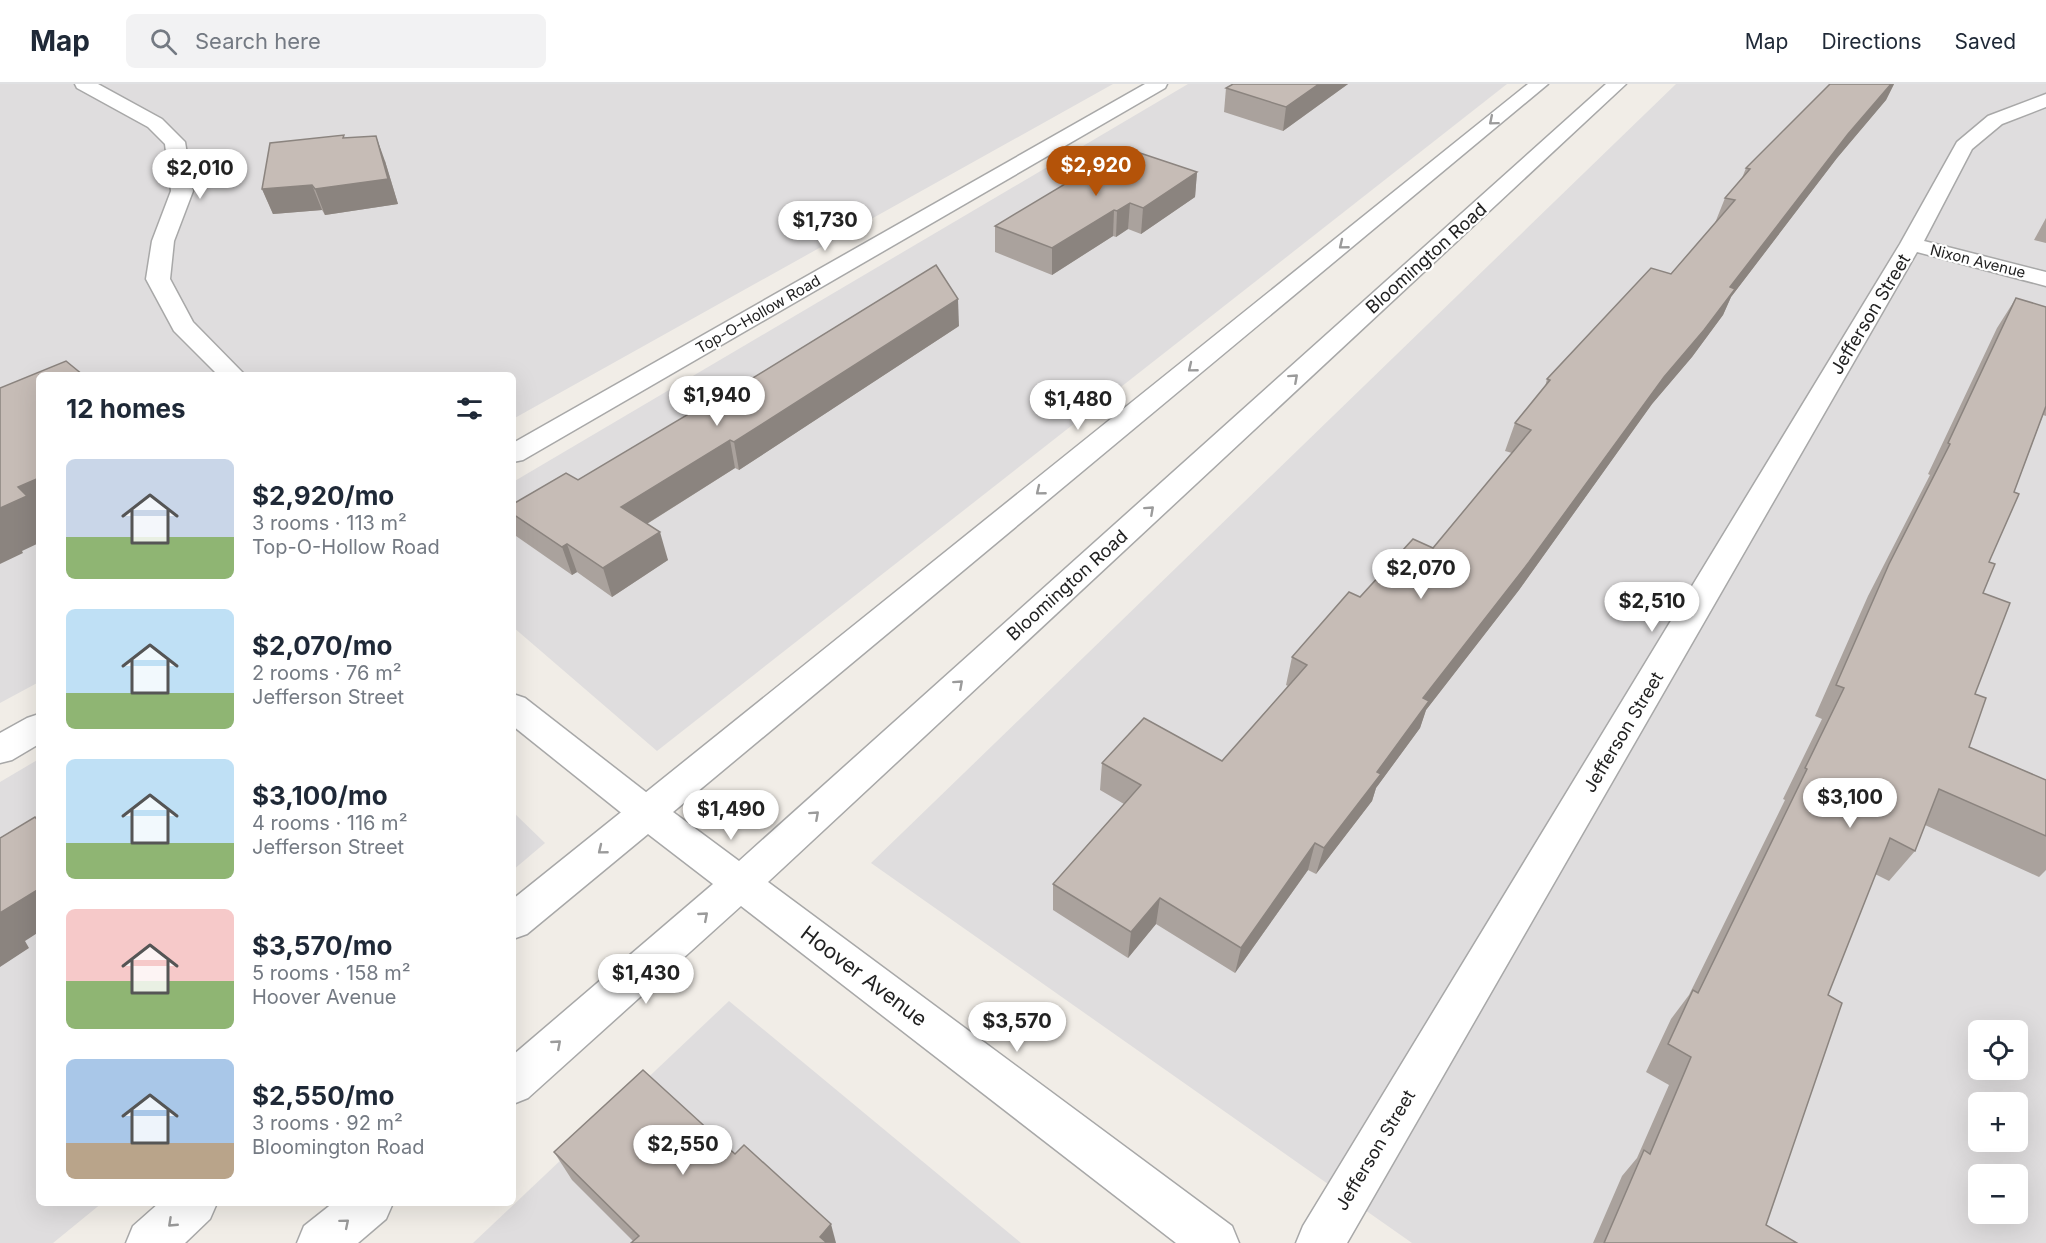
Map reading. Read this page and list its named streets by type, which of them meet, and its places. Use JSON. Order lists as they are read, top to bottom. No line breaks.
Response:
{"streets":{"street":["Bloomington Road","Nixon Avenue","Top-O-Hollow Road","Jefferson Street","Hoover Avenue"]},"crossings":[["Bloomington Road","Hoover Avenue"],["Nixon Avenue","Jefferson Street"]],"page":{"header":"Map","search":"Search here","nav":["Map","Directions","Saved"],"price":["$2,920","$2,010","$1,730","$1,940","$1,480","$2,070","$2,510","$3,100","$1,490","$1,430","$3,570","$2,550"],"heading":"12 homes","list":[{"name":"$2,920/mo","note":"3 rooms · 113 m² · Top-O-Hollow Road"},{"name":"$2,070/mo","note":"2 rooms · 76 m² · Jefferson Street"},{"name":"$3,100/mo","note":"4 rooms · 116 m² · Jefferson Street"},{"name":"$3,570/mo","note":"5 rooms · 158 m² · Hoover Avenue"},{"name":"$2,550/mo","note":"3 rooms · 92 m² · Bloomington Road"}],"map_buttons":["+","−"]}}
